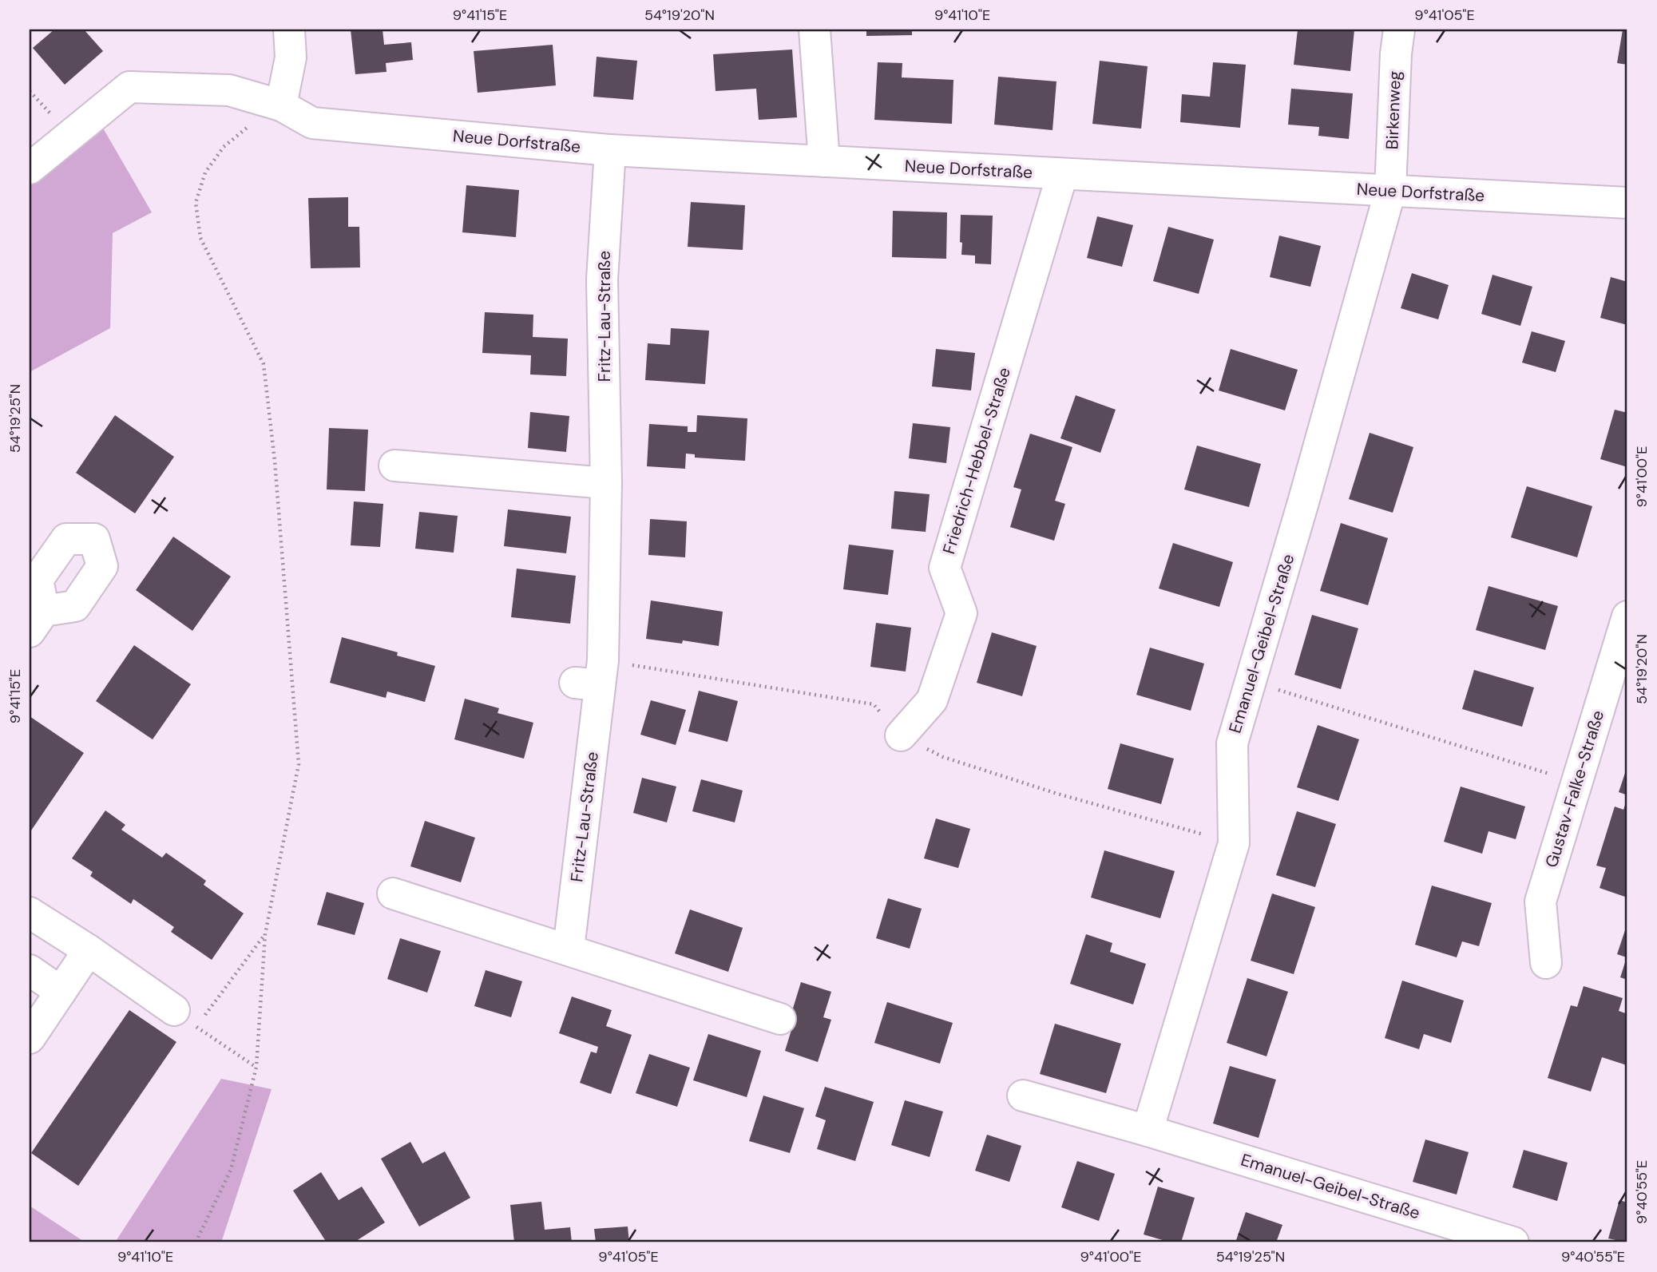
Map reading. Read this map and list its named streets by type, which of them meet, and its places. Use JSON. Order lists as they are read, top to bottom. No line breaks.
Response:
{"streets":{"street":["Birkenweg","Neue Dorfstraße","Fritz-Lau-Straße","Friedrich-Hebbel-Straße","Emanuel-Geibel-Straße","Gustav-Falke-Straße"]},"crossings":[["Birkenweg","Neue Dorfstraße"],["Birkenweg","Emanuel-Geibel-Straße"],["Neue Dorfstraße","Fritz-Lau-Straße"],["Neue Dorfstraße","Friedrich-Hebbel-Straße"],["Neue Dorfstraße","Emanuel-Geibel-Straße"]],"coordinates":["9°41'15\"E","54°19'20\"N","9°41'10\"E","9°41'05\"E","54°19'25\"N","9°41'00\"E","9°40'55\"E"]}
